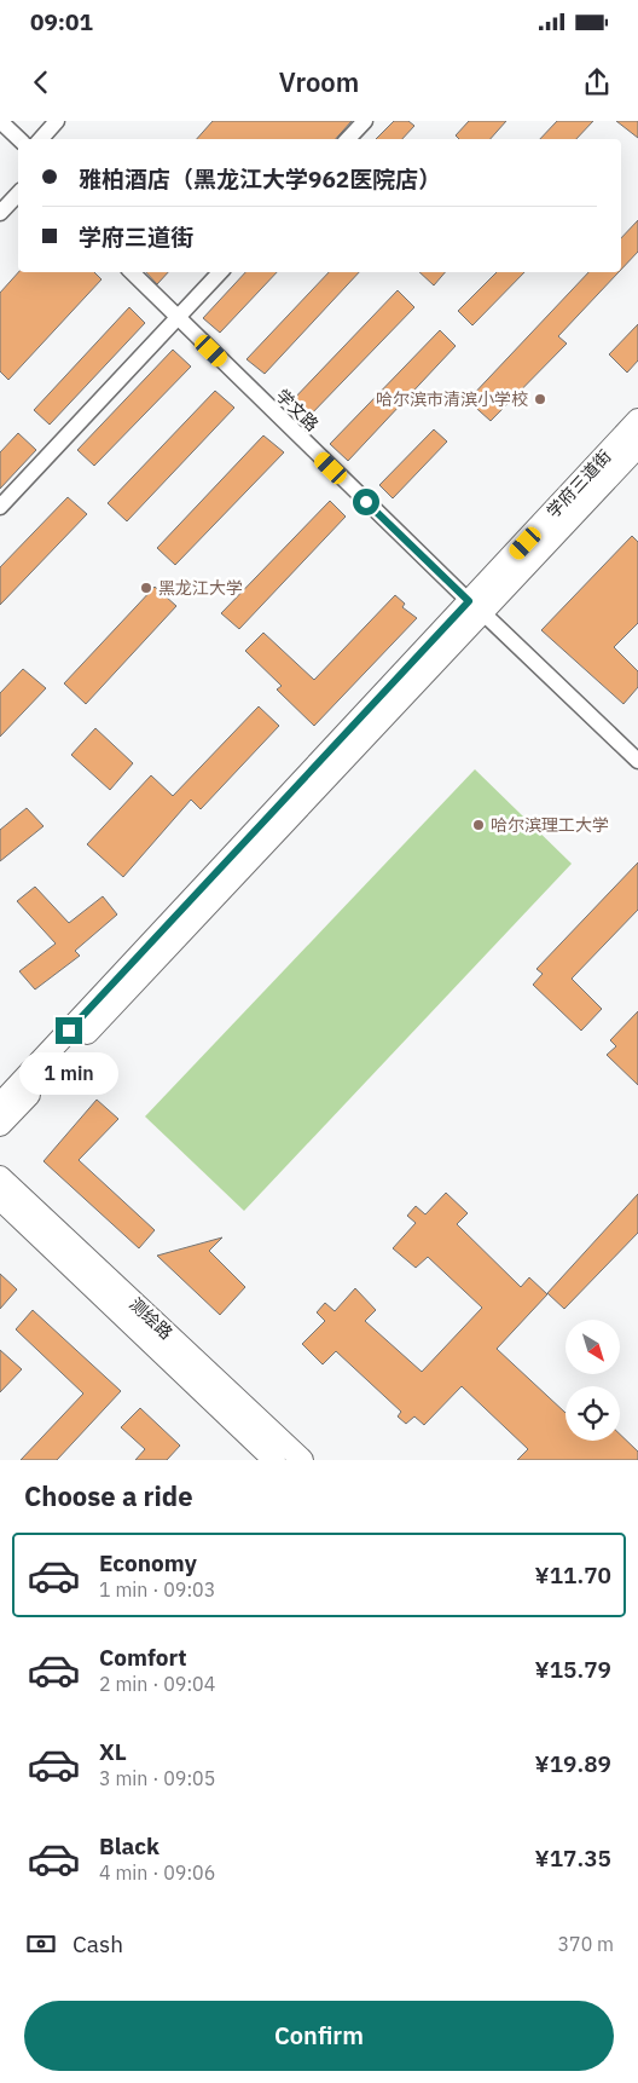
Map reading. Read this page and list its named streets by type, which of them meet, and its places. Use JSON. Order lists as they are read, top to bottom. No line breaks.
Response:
{"streets":{"main road":["学府三道街","测绘路"],"street":["学文路"]},"crossings":[["学文路","学府三道街"]],"places":["哈尔滨市清滨小学校","黑龙江大学","哈尔滨理工大学"],"north":"bottom right","page":{"status":"09:01","header":"Vroom","banner":["雅柏酒店（黑龙江大学962医院店）","学府三道街"],"bubble":"1 min","heading":"Choose a ride","list":[{"name":"Economy","note":"1 min · 09:03","value":"¥11.70"},{"name":"Comfort","note":"2 min · 09:04","value":"¥15.79"},{"name":"XL","note":"3 min · 09:05","value":"¥19.89"},{"name":"Black","note":"4 min · 09:06","value":"¥17.35"}],"pay":["Cash","370 m"],"buttons":"Confirm"}}
